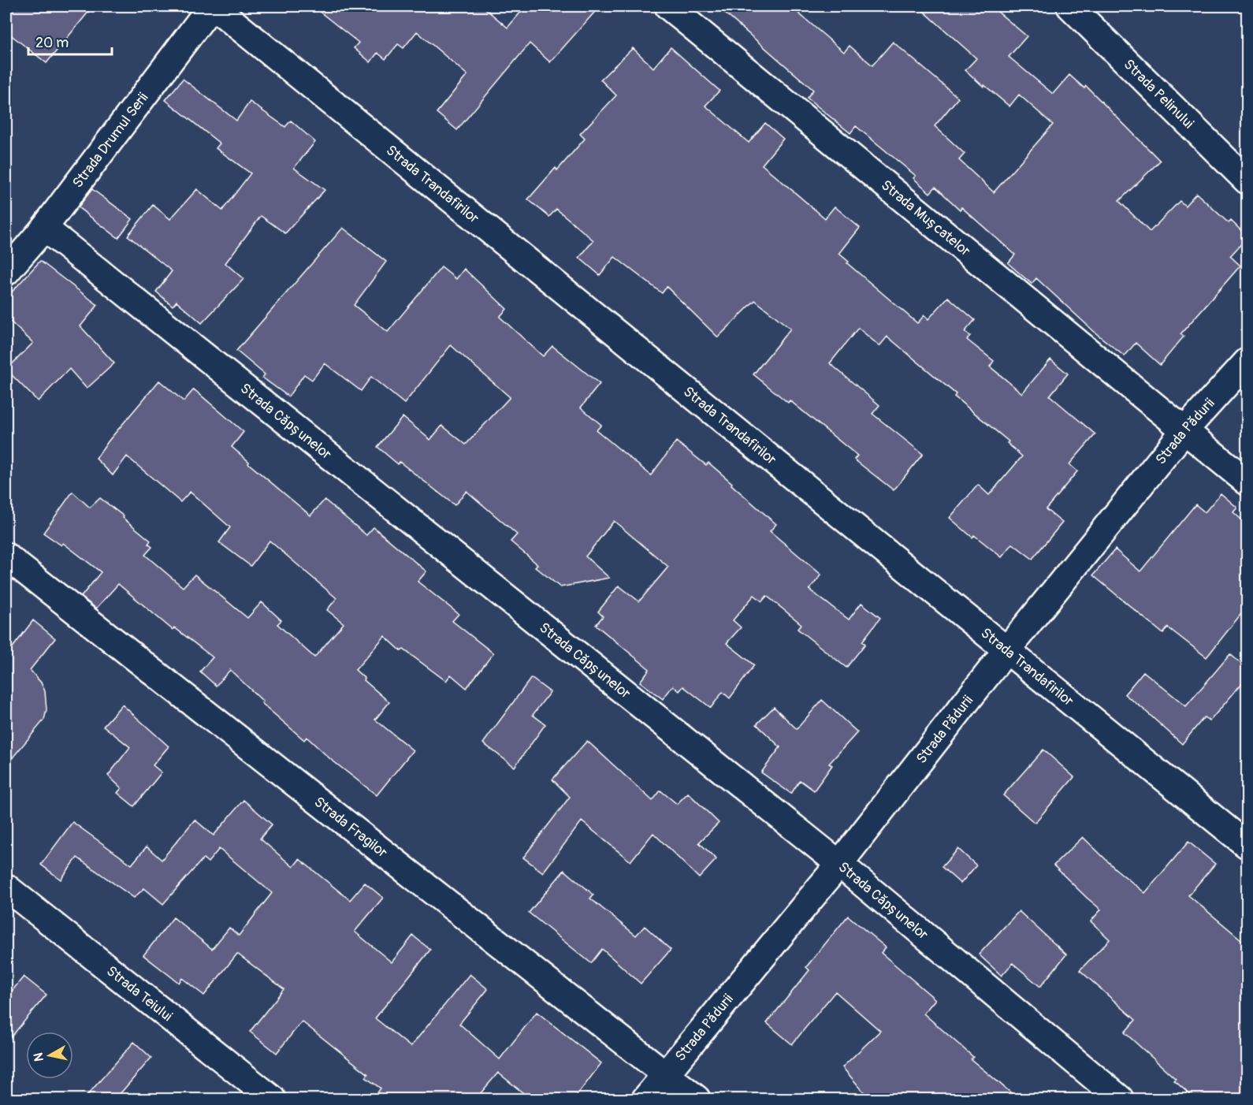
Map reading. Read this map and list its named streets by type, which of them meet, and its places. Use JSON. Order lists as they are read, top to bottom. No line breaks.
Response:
{"streets":{"street":["Strada Pelinului","Strada Drumul Serii","Strada Trandafirilor","Strada Mușcatelor","Strada Căpșunelor","Strada Pădurii","Strada Fragilor","Strada Teiului"]},"crossings":[["Strada Drumul Serii","Strada Trandafirilor"],["Strada Drumul Serii","Strada Căpșunelor"],["Strada Trandafirilor","Strada Pădurii"],["Strada Mușcatelor","Strada Pădurii"],["Strada Căpșunelor","Strada Pădurii"],["Strada Pădurii","Strada Fragilor"]],"scale_bar":"20 m","north":"left"}
